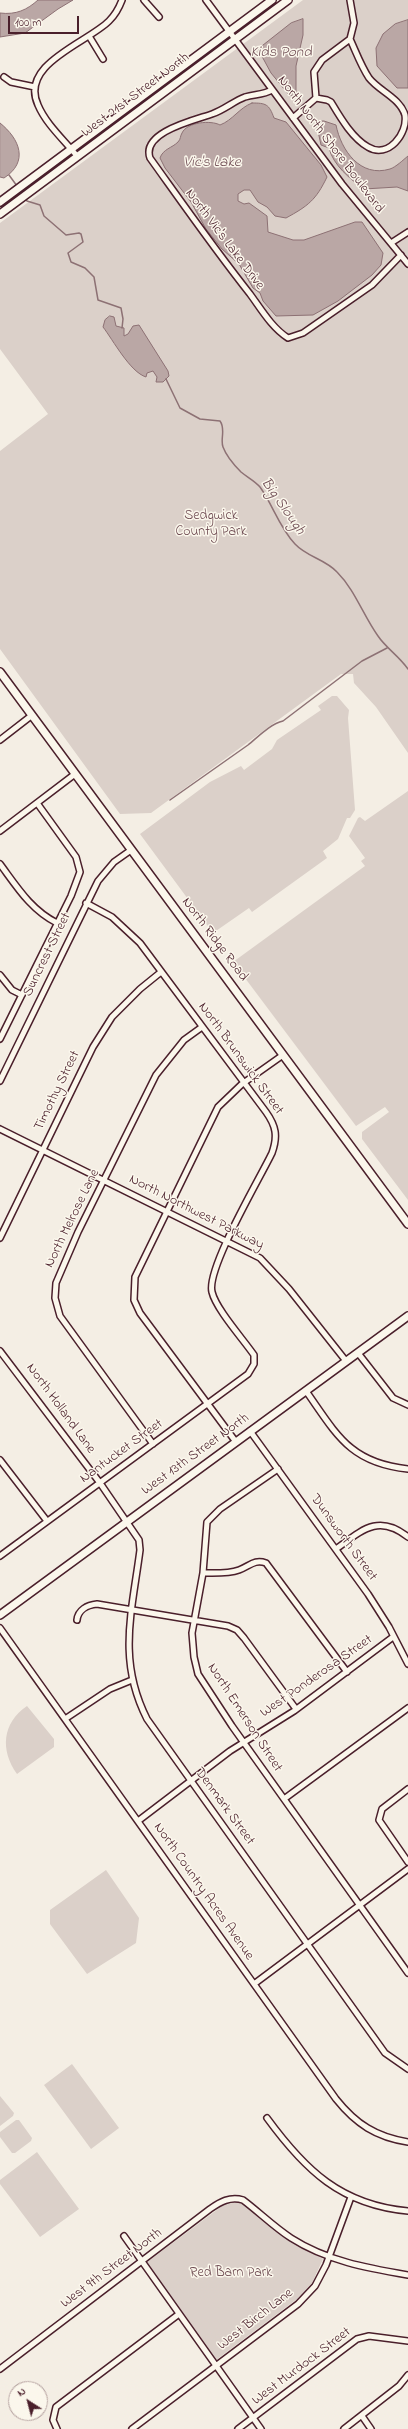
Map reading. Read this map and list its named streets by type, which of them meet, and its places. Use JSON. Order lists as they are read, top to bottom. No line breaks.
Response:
{"streets":{"main road":["West 21st Street North","North Ridge Road","West 13th Street North"],"street":["North North Shore Boulevard","North Vic's Lake Drive","Suncrest Street","North Brunswick Street","Timothy Street","North Northwest Parkway","North Melrose Lane","North Holland Lane","Nantucket Street","Dunsworth Street","West Ponderosa Street","North Emerson Street","Denmark Street","North Country Acres Avenue","West 9th Street North","West Birch Lane","West Murdock Street"]},"crossings":[["West 21st Street North","North North Shore Boulevard"],["North North Shore Boulevard","North Vic's Lake Drive"],["North Ridge Road","Suncrest Street"],["Suncrest Street","North Brunswick Street"],["North Brunswick Street","Timothy Street"],["North Brunswick Street","North Northwest Parkway"],["North Brunswick Street","North Melrose Lane"],["North Brunswick Street","Nantucket Street"],["Timothy Street","North Northwest Parkway"],["North Northwest Parkway","North Melrose Lane"],["North Northwest Parkway","West 13th Street North"],["North Melrose Lane","Nantucket Street"],["North Holland Lane","Nantucket Street"],["North Holland Lane","West 13th Street North"],["North Holland Lane","Denmark Street"],["West 13th Street North","Dunsworth Street"],["West 13th Street North","Denmark Street"],["Dunsworth Street","West Ponderosa Street"],["Dunsworth Street","North Emerson Street"],["West Ponderosa Street","North Emerson Street"],["West Ponderosa Street","Denmark Street"],["West Ponderosa Street","North Country Acres Avenue"],["West 9th Street North","West Birch Lane"]],"water":["Kids Pond","Vic's Lake","Big Slough"],"parks":["Sedgwick County Park","Red Barn Park"],"scale_bar":"100 m","north":"top left"}
